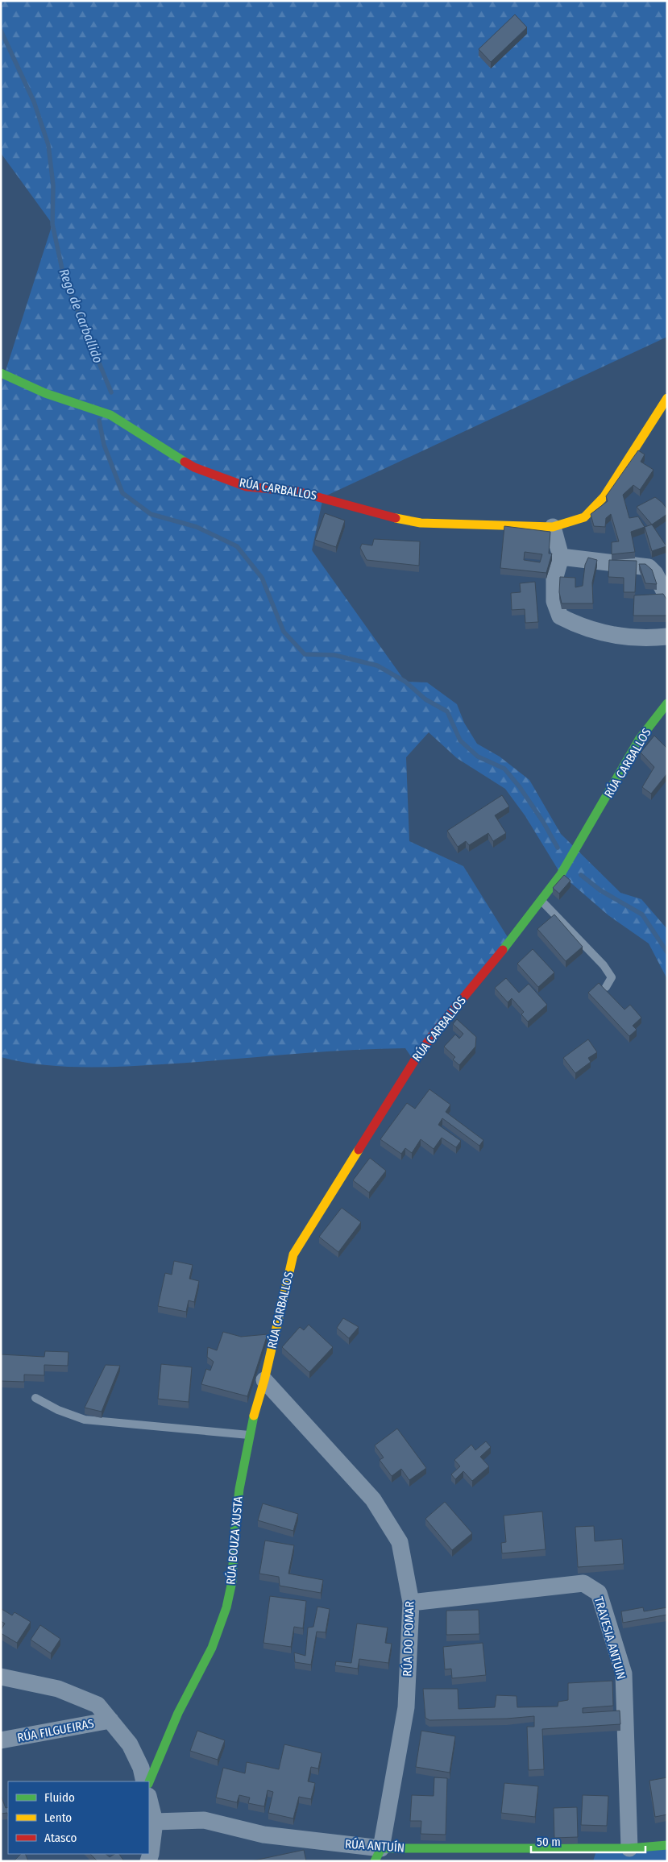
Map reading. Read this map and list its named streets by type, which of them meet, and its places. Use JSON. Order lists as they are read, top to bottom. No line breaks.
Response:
{"streets":{"street":["RÚA CARBALLOS","RÚA BOUZA XUSTA","TRAVESIA ANTUIN","RÚA DO POMAR","RÚA FILGUEIRAS","RÚA ANTUÍN"]},"crossings":[["RÚA CARBALLOS","RÚA BOUZA XUSTA"],["RÚA CARBALLOS","RÚA DO POMAR"],["RÚA BOUZA XUSTA","RÚA DO POMAR"],["TRAVESIA ANTUIN","RÚA DO POMAR"],["TRAVESIA ANTUIN","RÚA ANTUÍN"],["RÚA DO POMAR","RÚA ANTUÍN"]],"water":["Rego de Carballido"],"legend":["Fluido","Lento","Atasco"],"scale_bar":"50 m"}
